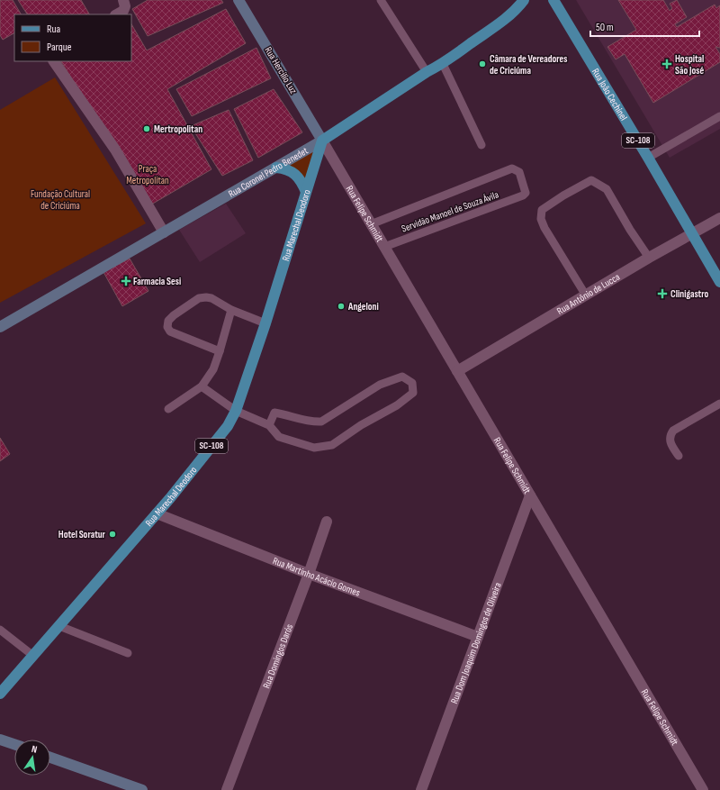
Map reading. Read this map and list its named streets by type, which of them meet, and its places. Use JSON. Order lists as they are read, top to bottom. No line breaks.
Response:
{"streets":{"main road":["Rua Hercílio Luz","Rua João Cechinel","SC-108","Rua Coronel Pedro Benedet","Rua Marechal Deodoro"],"street":["Rua Felipe Schmidt","Rua Antônio de Lucca","Rua Martinho Acácio Gomes","Rua Dom Joaquim Domingos de Oliveira","Rua Domingos Darós"],"lane":["Servidão Manoel de Souza Ávila"]},"crossings":[["Rua Hercílio Luz","Rua Coronel Pedro Benedet"],["Rua Hercílio Luz","Rua Felipe Schmidt"],["Rua Hercílio Luz","Rua Marechal Deodoro"],["Rua João Cechinel","Rua Antônio de Lucca"],["Rua Coronel Pedro Benedet","Rua Felipe Schmidt"],["Rua Coronel Pedro Benedet","Rua Marechal Deodoro"],["Servidão Manoel de Souza Ávila","Rua Felipe Schmidt"],["Rua Felipe Schmidt","Rua Marechal Deodoro"],["Rua Felipe Schmidt","Rua Antônio de Lucca"],["Rua Felipe Schmidt","Rua Dom Joaquim Domingos de Oliveira"],["Rua Marechal Deodoro","Rua Martinho Acácio Gomes"],["Rua Martinho Acácio Gomes","Rua Dom Joaquim Domingos de Oliveira"],["Rua Martinho Acácio Gomes","Rua Domingos Darós"]],"parks":["Praça Metropolitan","Fundação Cultural de Criciúma"],"places":{"other":["Câmara de Vereadores de Criciúma","Mertropolitan","Angeloni","Hotel Soratur"],"health":["Hospital São José","Farmacia Sesi","Clinigastro"]},"legend":["Rua","Parque"],"scale_bar":"50 m","north":"top"}
